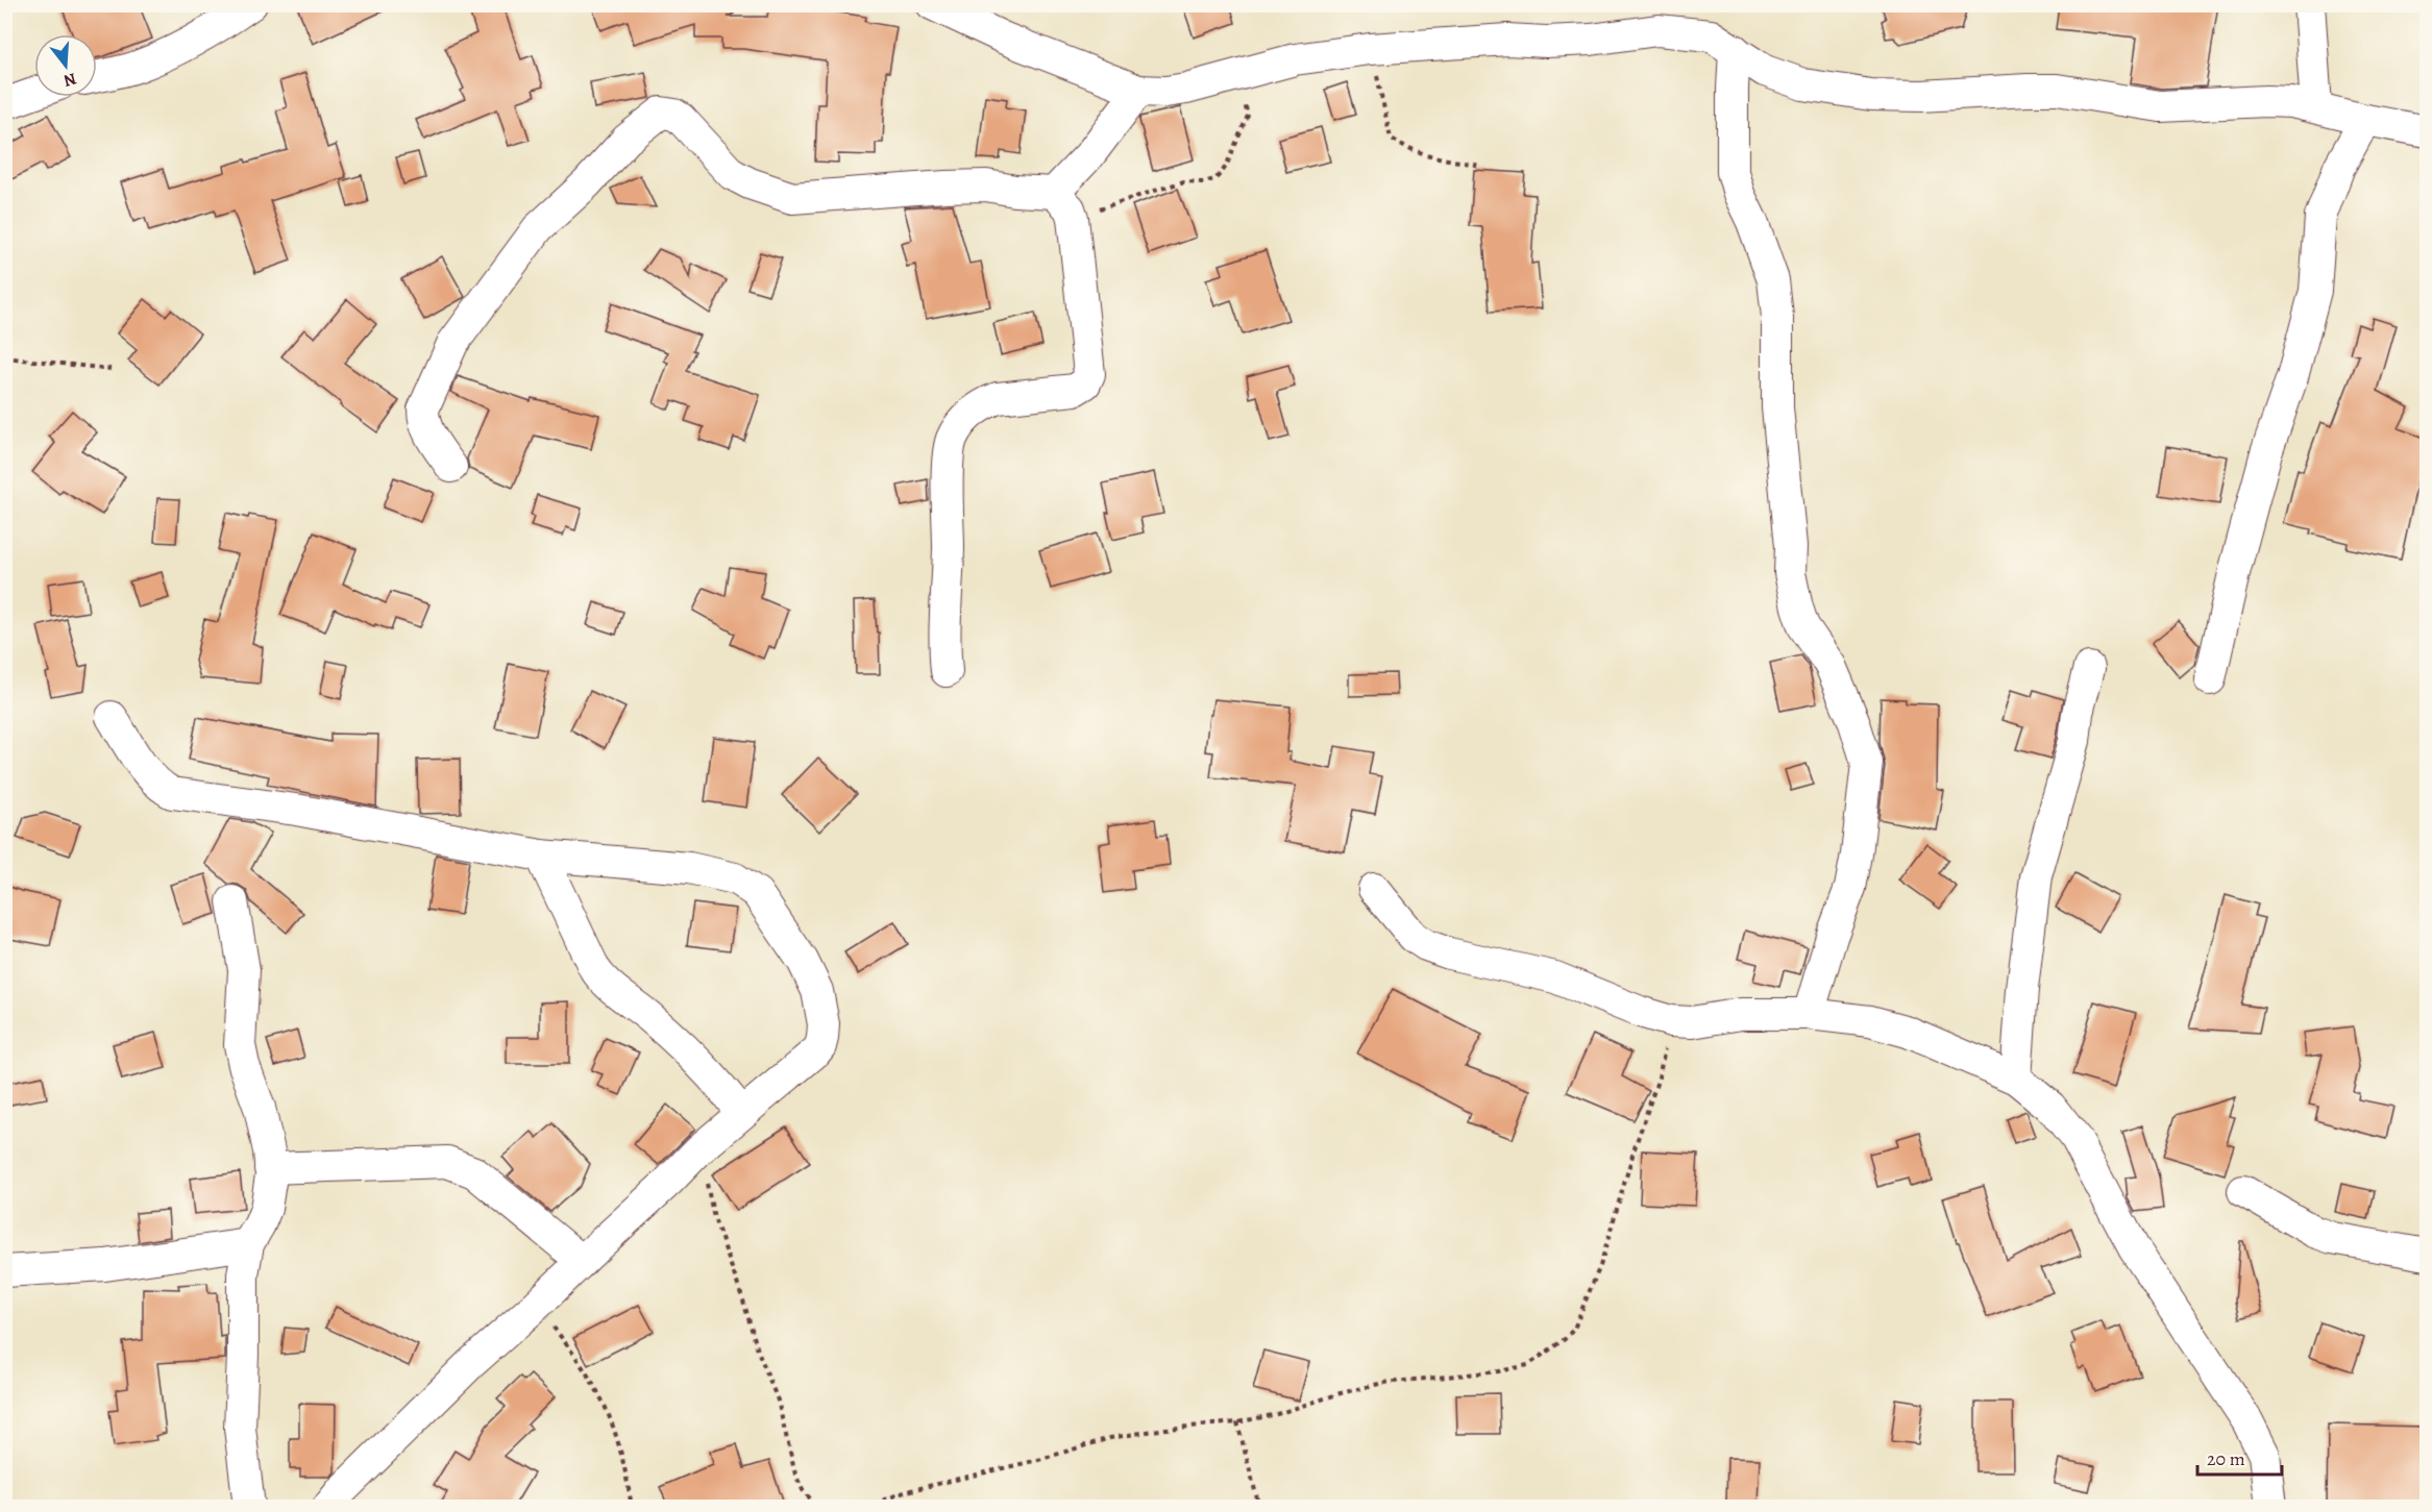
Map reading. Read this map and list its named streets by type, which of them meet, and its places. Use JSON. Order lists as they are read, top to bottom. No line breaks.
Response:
{"scale_bar":"20 m","north":"bottom"}
